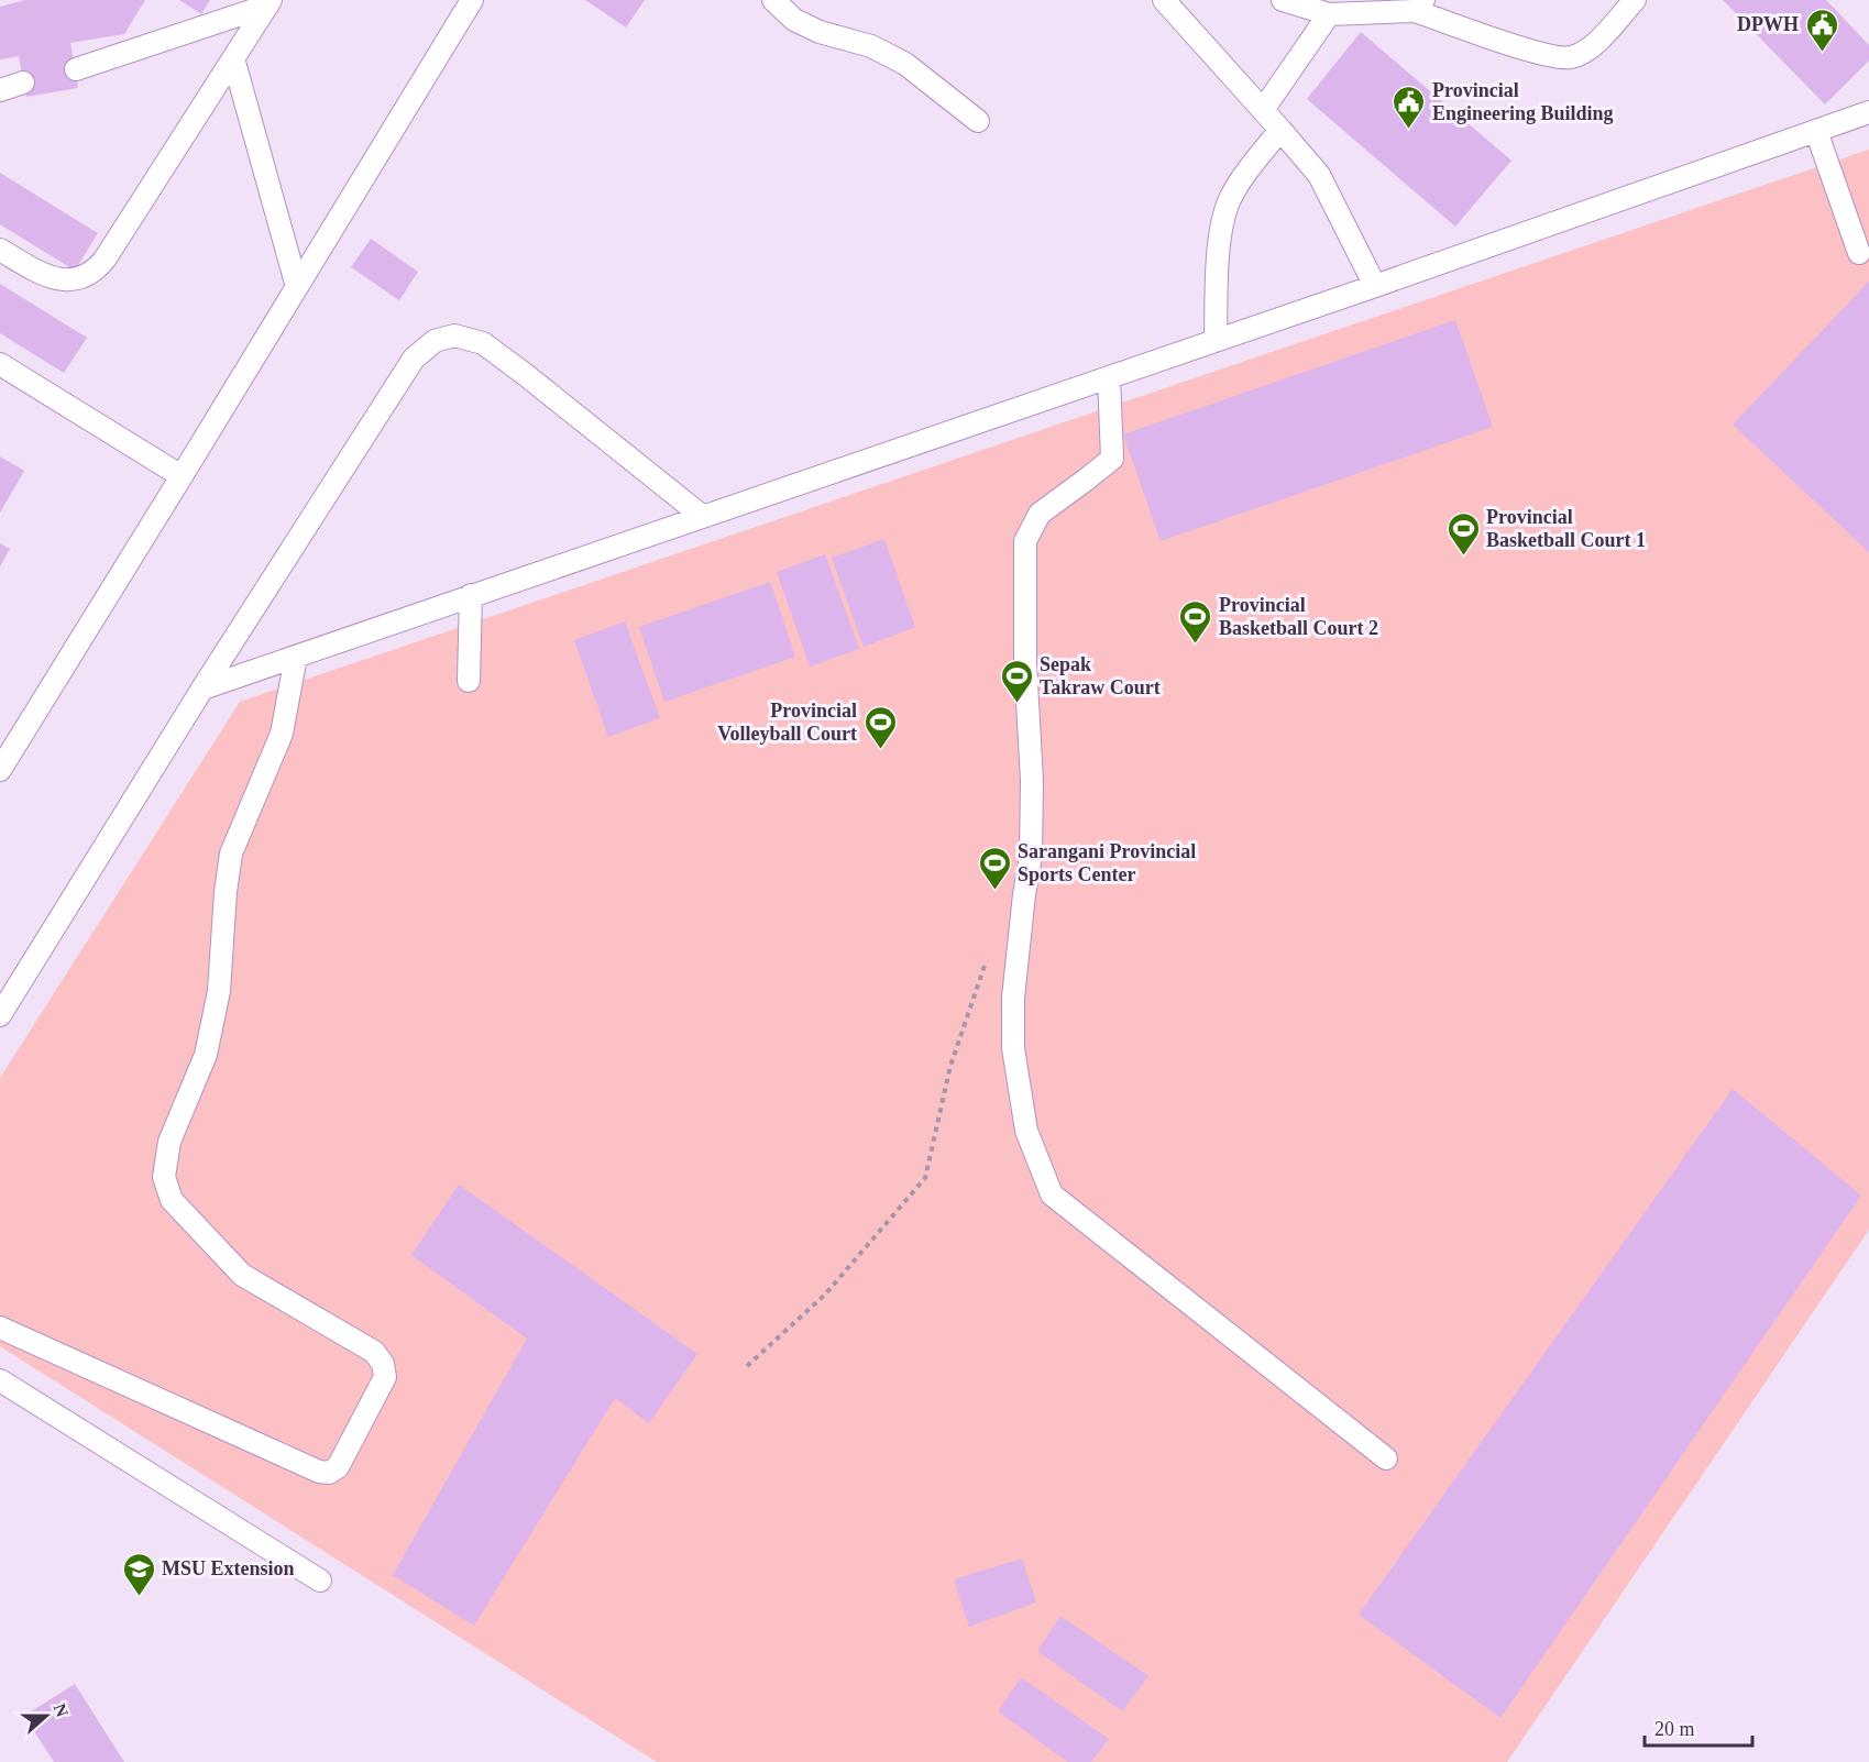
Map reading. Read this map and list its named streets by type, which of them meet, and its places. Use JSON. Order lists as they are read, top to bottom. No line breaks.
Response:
{"places":{"public building":["DPWH","Provincial Engineering Building"],"sports":["Provincial Basketball Court 1","Provincial Basketball Court 2","Sepak Takraw Court","Provincial Volleyball Court","Sarangani Provincial Sports Center"],"school or university":["MSU Extension"]},"scale_bar":"20 m","north":"right"}
